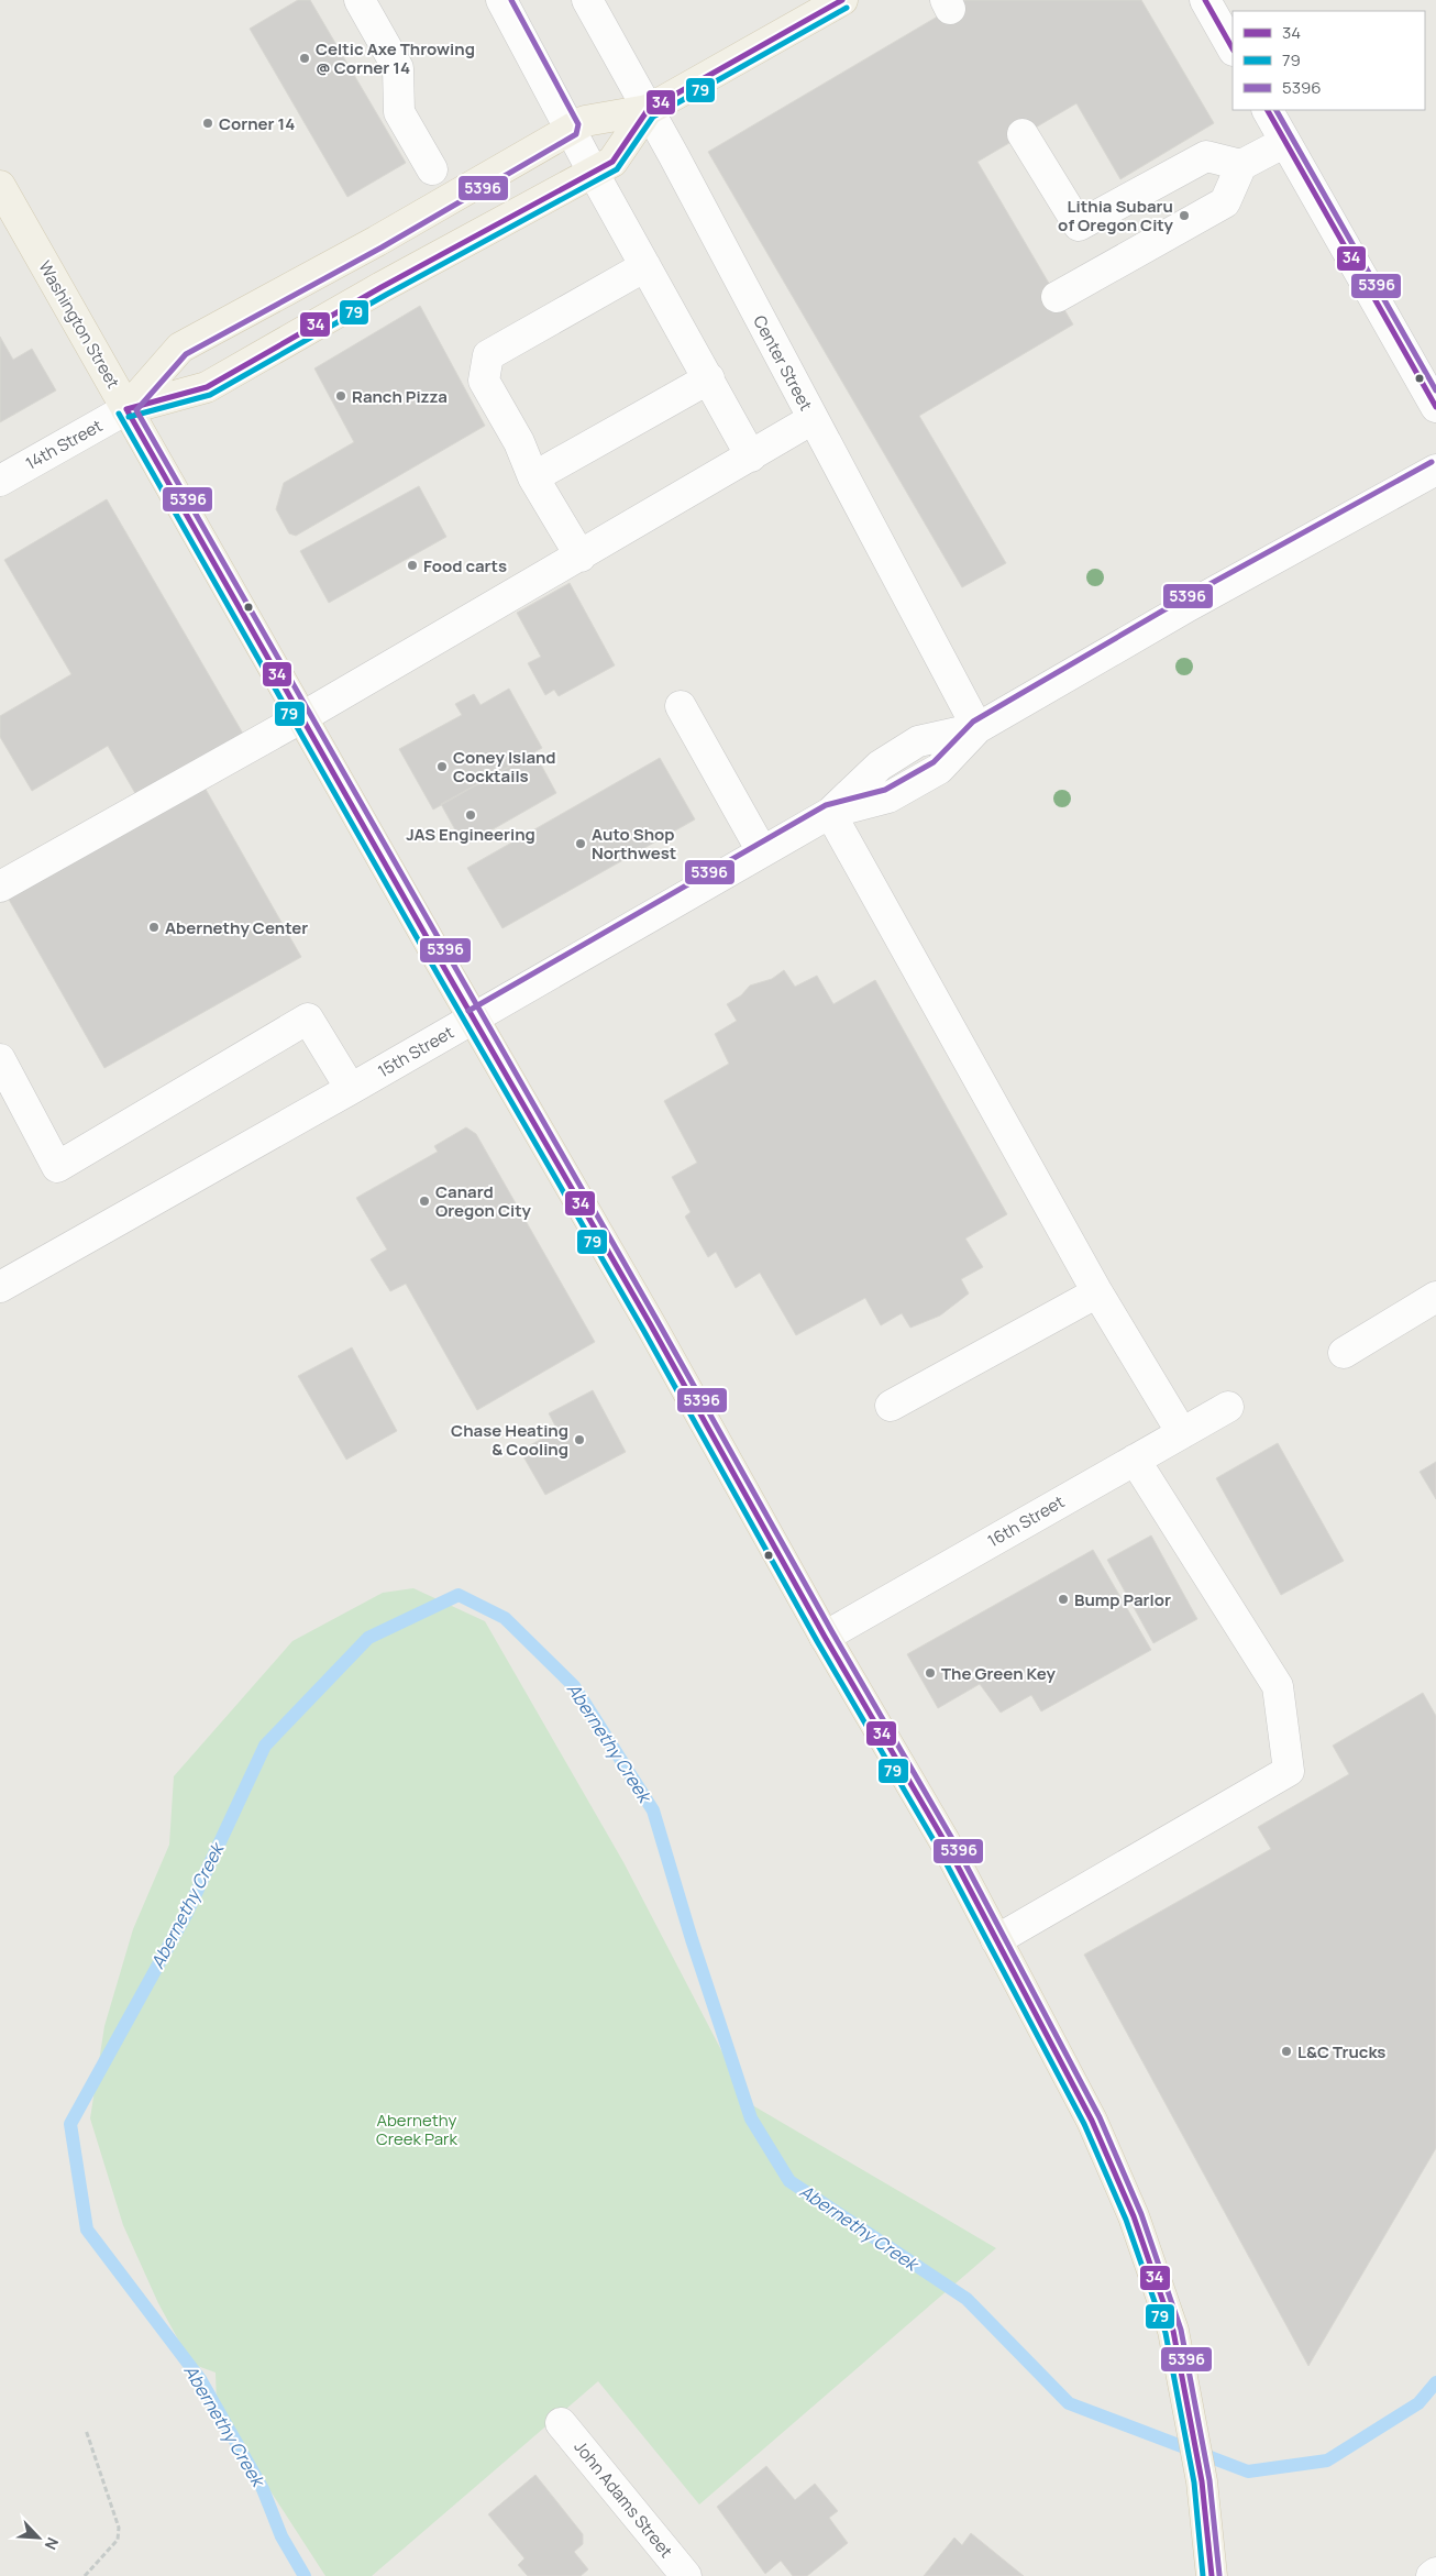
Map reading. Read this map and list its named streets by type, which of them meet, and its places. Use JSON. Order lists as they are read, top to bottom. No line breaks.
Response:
{"streets":{"main road":["Washington Street","14th Street"],"street":["Center Street","15th Street","16th Street","John Adams Street"]},"crossings":[["Washington Street","14th Street"],["Washington Street","15th Street"],["Washington Street","16th Street"],["Center Street","14th Street"],["Center Street","15th Street"]],"water":["Abernethy Creek"],"parks":["Abernethy Creek Park"],"places":["Celtic Axe Throwing @ Corner 14","Corner 14","Lithia Subaru of Oregon City","Ranch Pizza","Food carts","Coney Island Cocktails","JAS Engineering","Auto Shop Northwest","Abernethy Center","Canard Oregon City","Chase Heating & Cooling","Bump Parlor","The Green Key","L&C Trucks"],"lines":["transit line 34","transit line 5396","transit line 79"],"legend":["34","79","5396"],"north":"bottom right"}
